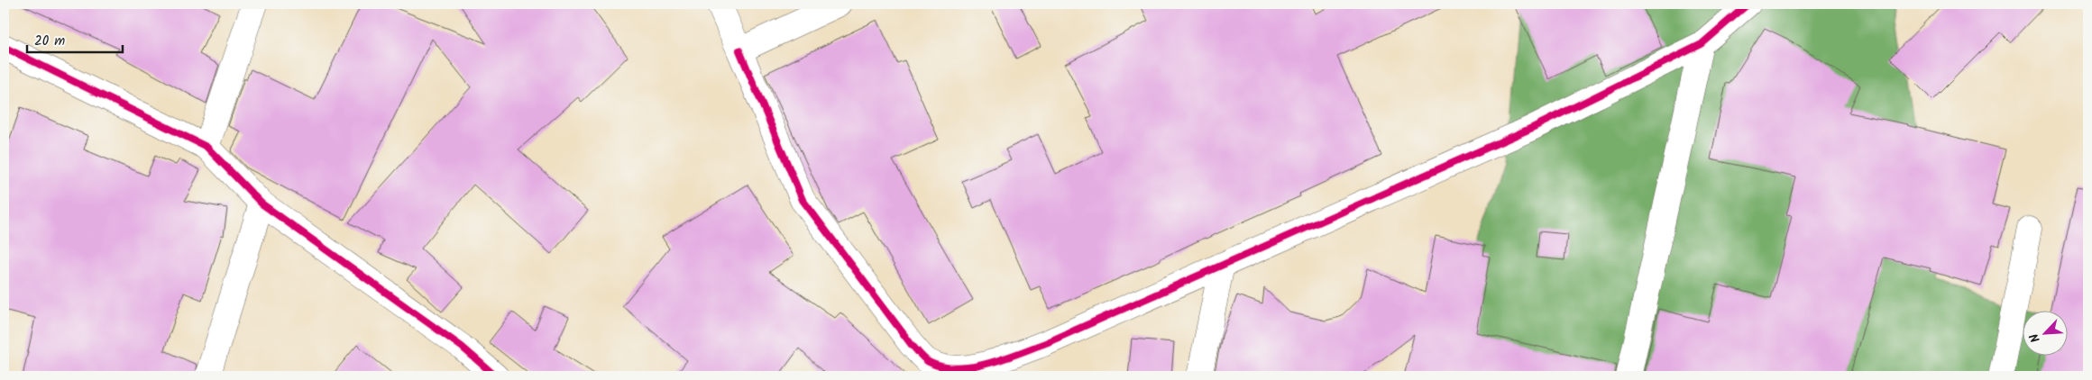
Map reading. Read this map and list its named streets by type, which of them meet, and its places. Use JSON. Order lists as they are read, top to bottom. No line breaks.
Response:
{"scale_bar":"20 m","north":"bottom left"}
